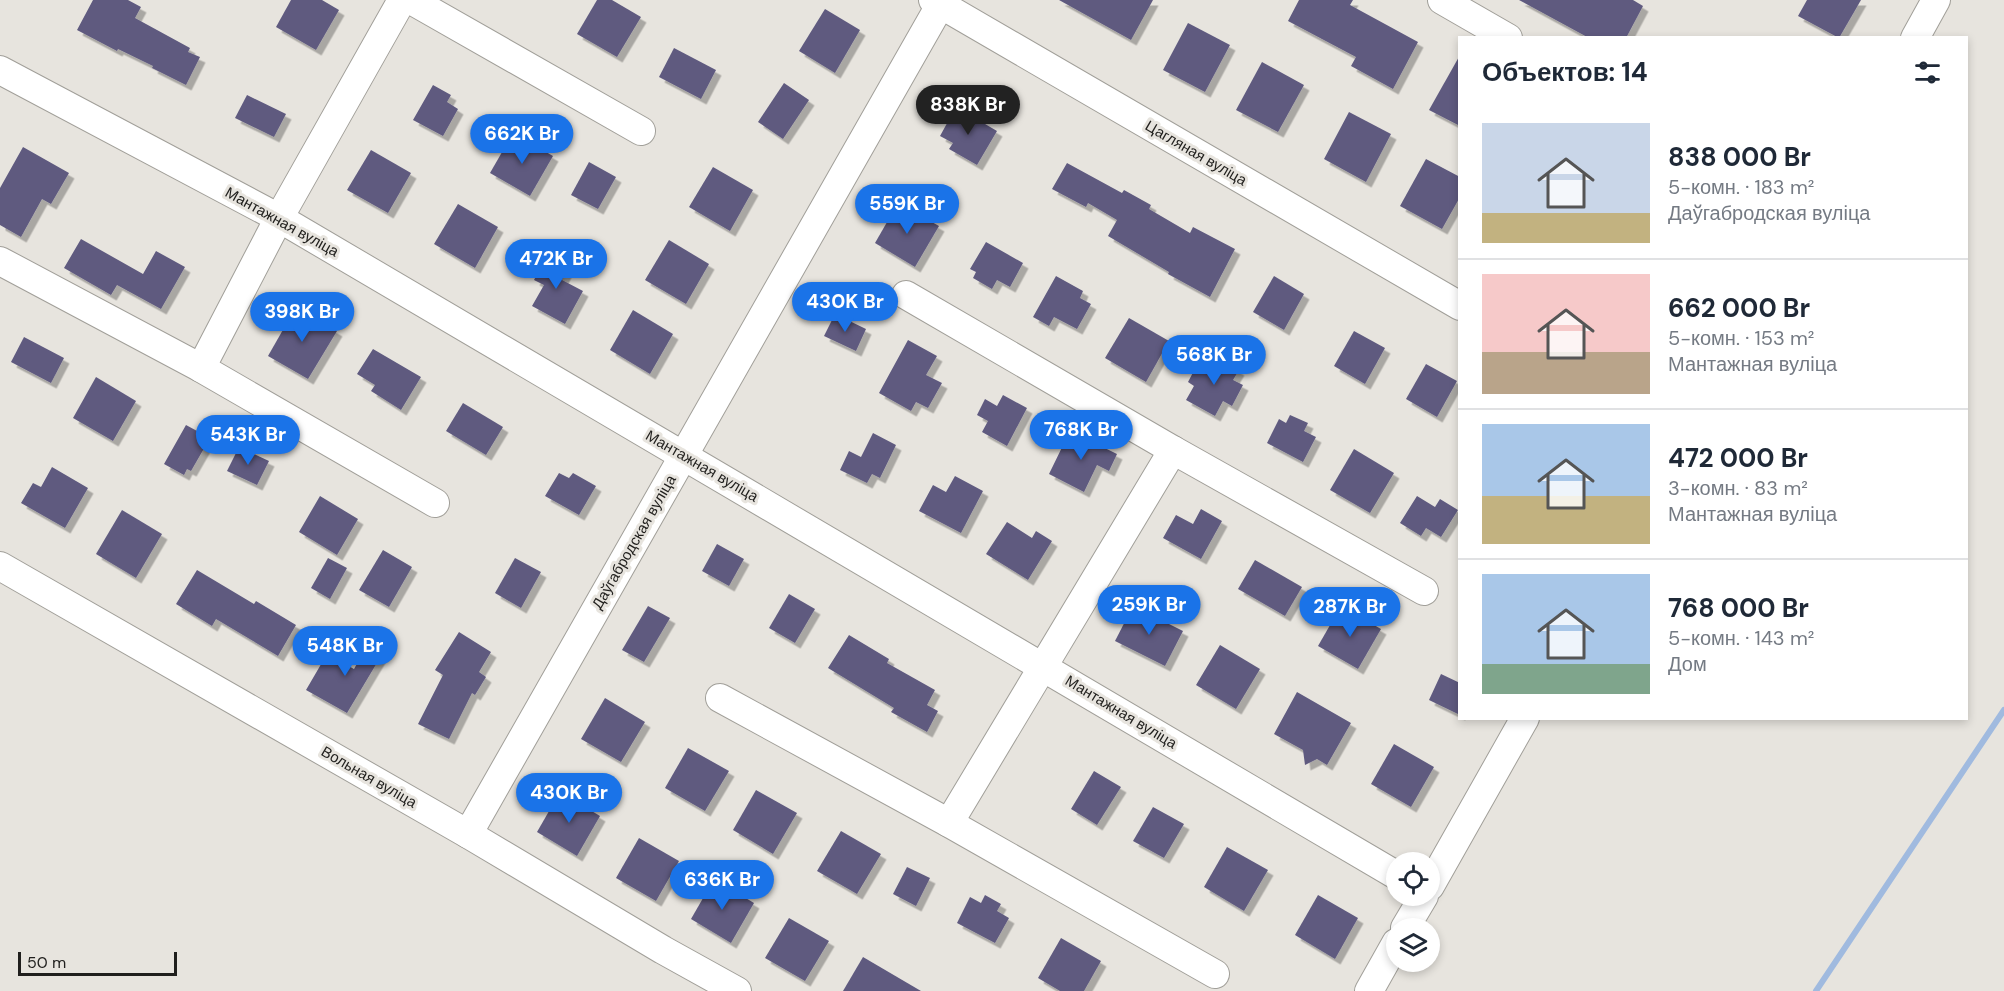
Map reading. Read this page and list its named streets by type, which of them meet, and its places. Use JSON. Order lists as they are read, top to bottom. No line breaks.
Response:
{"streets":{"street":["Цагляная вуліца","Мантажная вуліца","Даўгабродская вуліца","Вольная вуліца"]},"crossings":[["Цагляная вуліца","Даўгабродская вуліца"],["Мантажная вуліца","Даўгабродская вуліца"],["Даўгабродская вуліца","Вольная вуліца"]],"scale_bar":"50 m","page":{"heading":"Объектов: 14","price":["838K Br","662K Br","559K Br","472K Br","430K Br","398K Br","568K Br","768K Br","543K Br","259K Br","287K Br","548K Br","430K Br","636K Br"],"list":[{"name":"838 000 Br","note":"5-комн. · 183 m² · Даўгабродская вуліца"},{"name":"662 000 Br","note":"5-комн. · 153 m² · Мантажная вуліца"},{"name":"472 000 Br","note":"3-комн. · 83 m² · Мантажная вуліца"},{"name":"768 000 Br","note":"5-комн. · 143 m² · Дом"}],"scale":"50 m"}}
